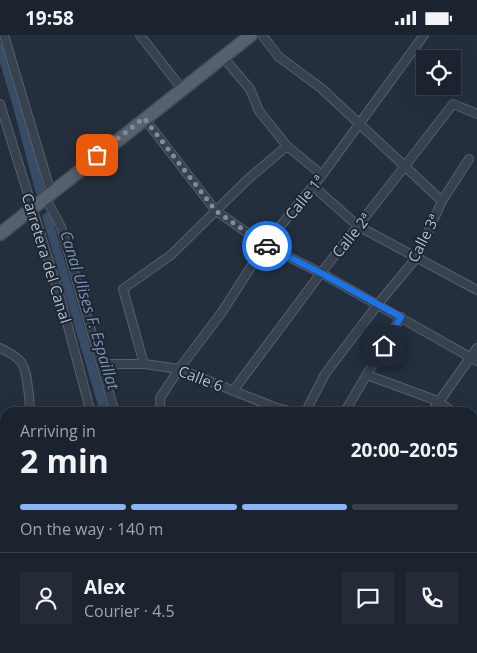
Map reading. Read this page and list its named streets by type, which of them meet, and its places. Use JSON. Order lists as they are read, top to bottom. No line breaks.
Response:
{"streets":{"street":["Calle 1ª","Calle 2ª","Calle 3ª","Carretera del Canal","Calle 6"]},"crossings":[["Calle 1ª","Calle 6"],["Calle 2ª","Calle 6"],["Carretera del Canal","Calle 6"]],"water":["Canal Ulises F. Espaillat"],"page":{"status":"19:58","heading":["2 min","Arriving in","20:00–20:05"],"panel":["Alex","Courier · 4.5"],"bar":"On the way · 140 m"}}
